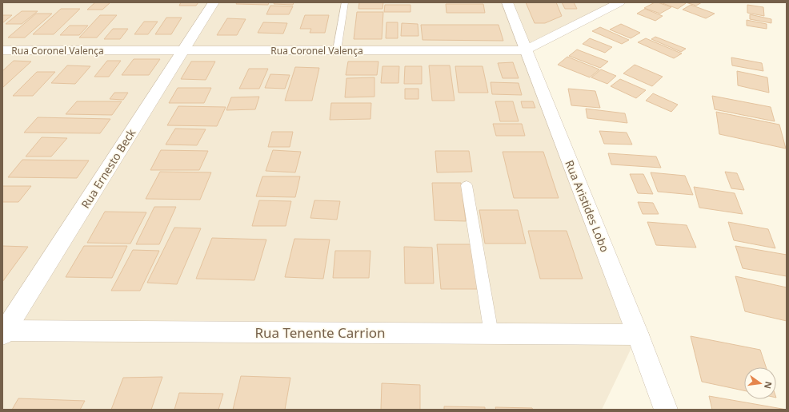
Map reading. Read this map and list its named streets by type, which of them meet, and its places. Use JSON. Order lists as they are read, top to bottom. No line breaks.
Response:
{"streets":{"street":["Rua Coronel Valença","Rua Ernesto Beck","Rua Aristides Lobo","Rua Tenente Carrion"]},"crossings":[["Rua Coronel Valença","Rua Ernesto Beck"],["Rua Coronel Valença","Rua Aristides Lobo"],["Rua Ernesto Beck","Rua Tenente Carrion"],["Rua Aristides Lobo","Rua Tenente Carrion"]],"north":"right"}
